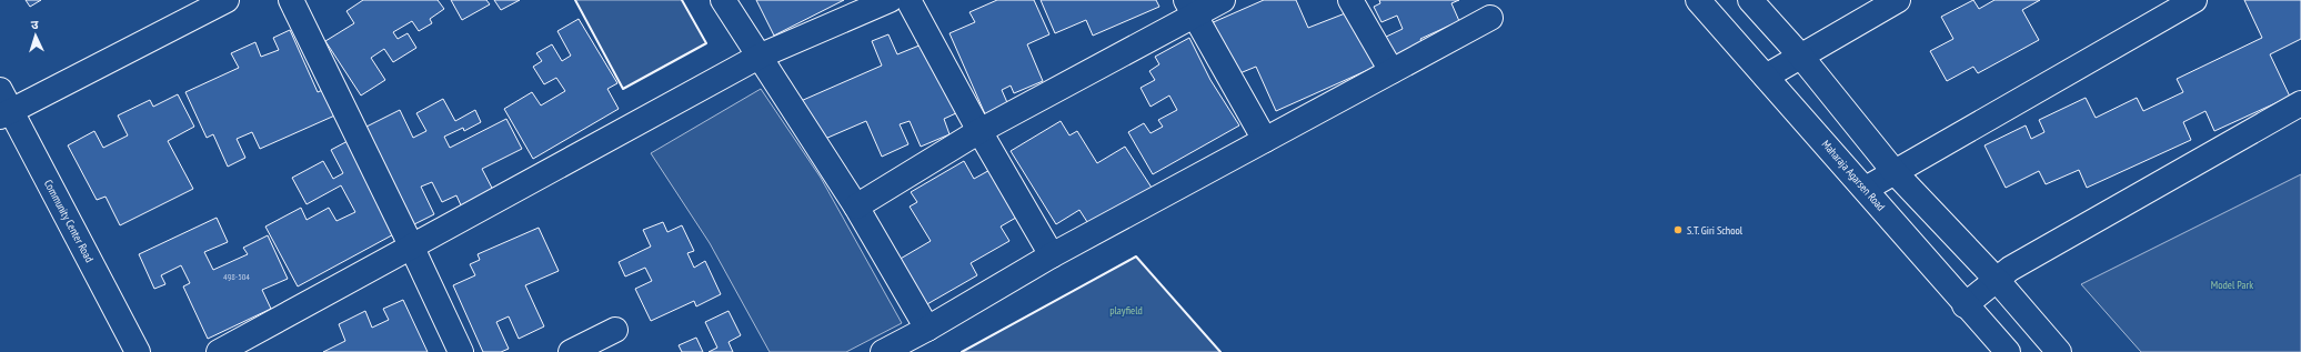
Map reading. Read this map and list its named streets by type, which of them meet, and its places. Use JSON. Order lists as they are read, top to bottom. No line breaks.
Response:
{"streets":{"street":["Maharaja Agarsen Road","Community Center Road"]},"parks":["Model Park","playfield"],"places":["S.T. Giri School"],"house_numbers":["498-504"],"north":"top"}
